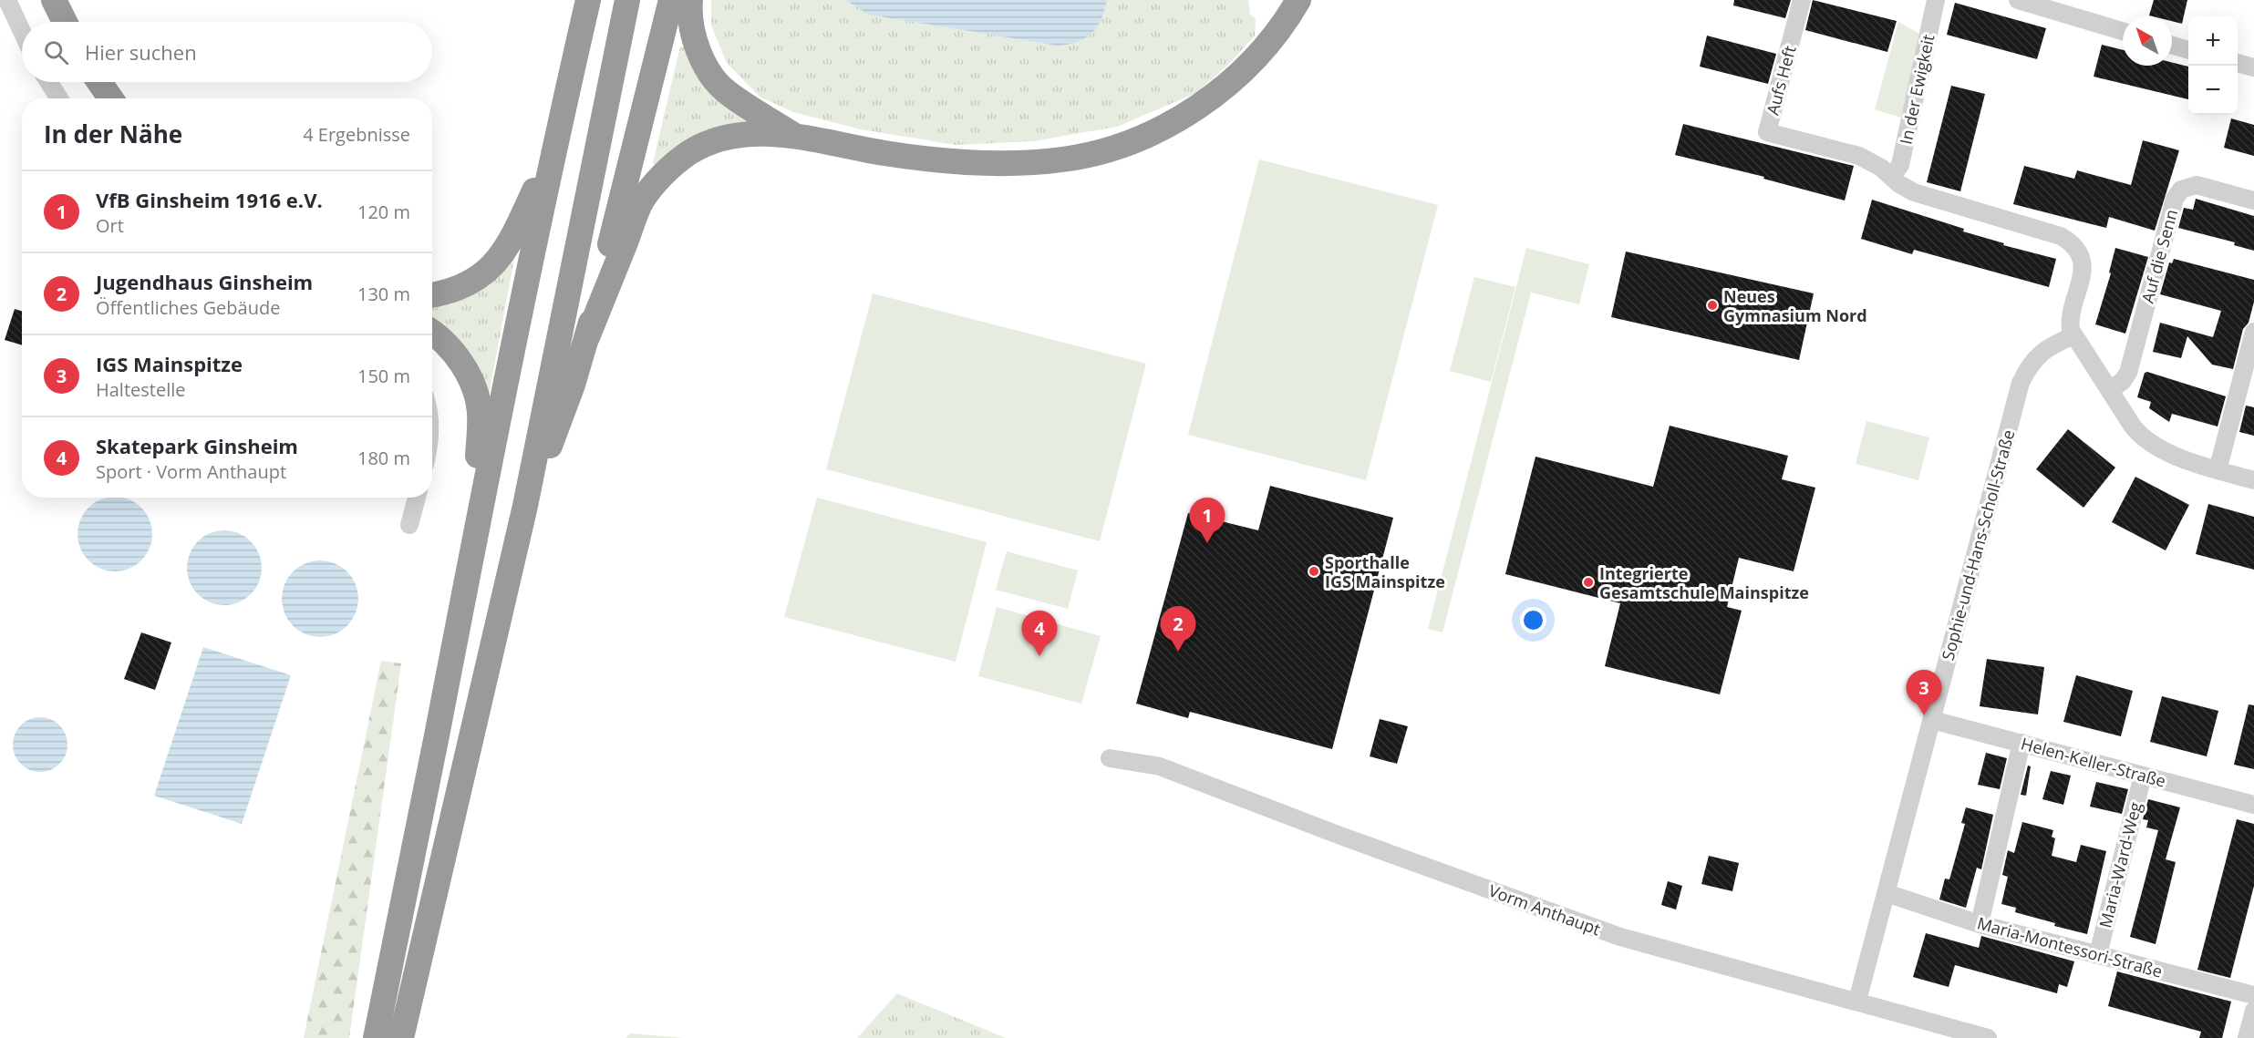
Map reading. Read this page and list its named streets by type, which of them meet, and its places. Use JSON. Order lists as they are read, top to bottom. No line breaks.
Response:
{"streets":{"street":["Aufs Heft","In der Ewigkeit","Auf die Senn","Sophie-und-Hans-Scholl-Straße","Helen-Keller-Straße","Maria-Ward-Weg","Vorm Anthaupt","Maria-Montessori-Straße"]},"crossings":[["Aufs Heft","In der Ewigkeit"],["Sophie-und-Hans-Scholl-Straße","Helen-Keller-Straße"],["Sophie-und-Hans-Scholl-Straße","Vorm Anthaupt"],["Sophie-und-Hans-Scholl-Straße","Maria-Montessori-Straße"],["Helen-Keller-Straße","Maria-Ward-Weg"],["Maria-Ward-Weg","Maria-Montessori-Straße"]],"places":["Neues Gymnasium Nord","Sporthalle IGS Mainspitze","Integrierte Gesamtschule Mainspitze"],"north":"top left","page":{"map_buttons":["+","−"],"search":"Hier suchen","heading":["In der Nähe","4 Ergebnisse"],"list":[{"mark":"1","name":"VfB Ginsheim 1916 e.V.","note":"Ort","value":"120 m"},{"mark":"2","name":"Jugendhaus Ginsheim","note":"Öffentliches Gebäude","value":"130 m"},{"mark":"3","name":"IGS Mainspitze","note":"Haltestelle","value":"150 m"},{"mark":"4","name":"Skatepark Ginsheim","note":"Sport · Vorm Anthaupt","value":"180 m"}],"pins":["1","2","4","3"]}}
